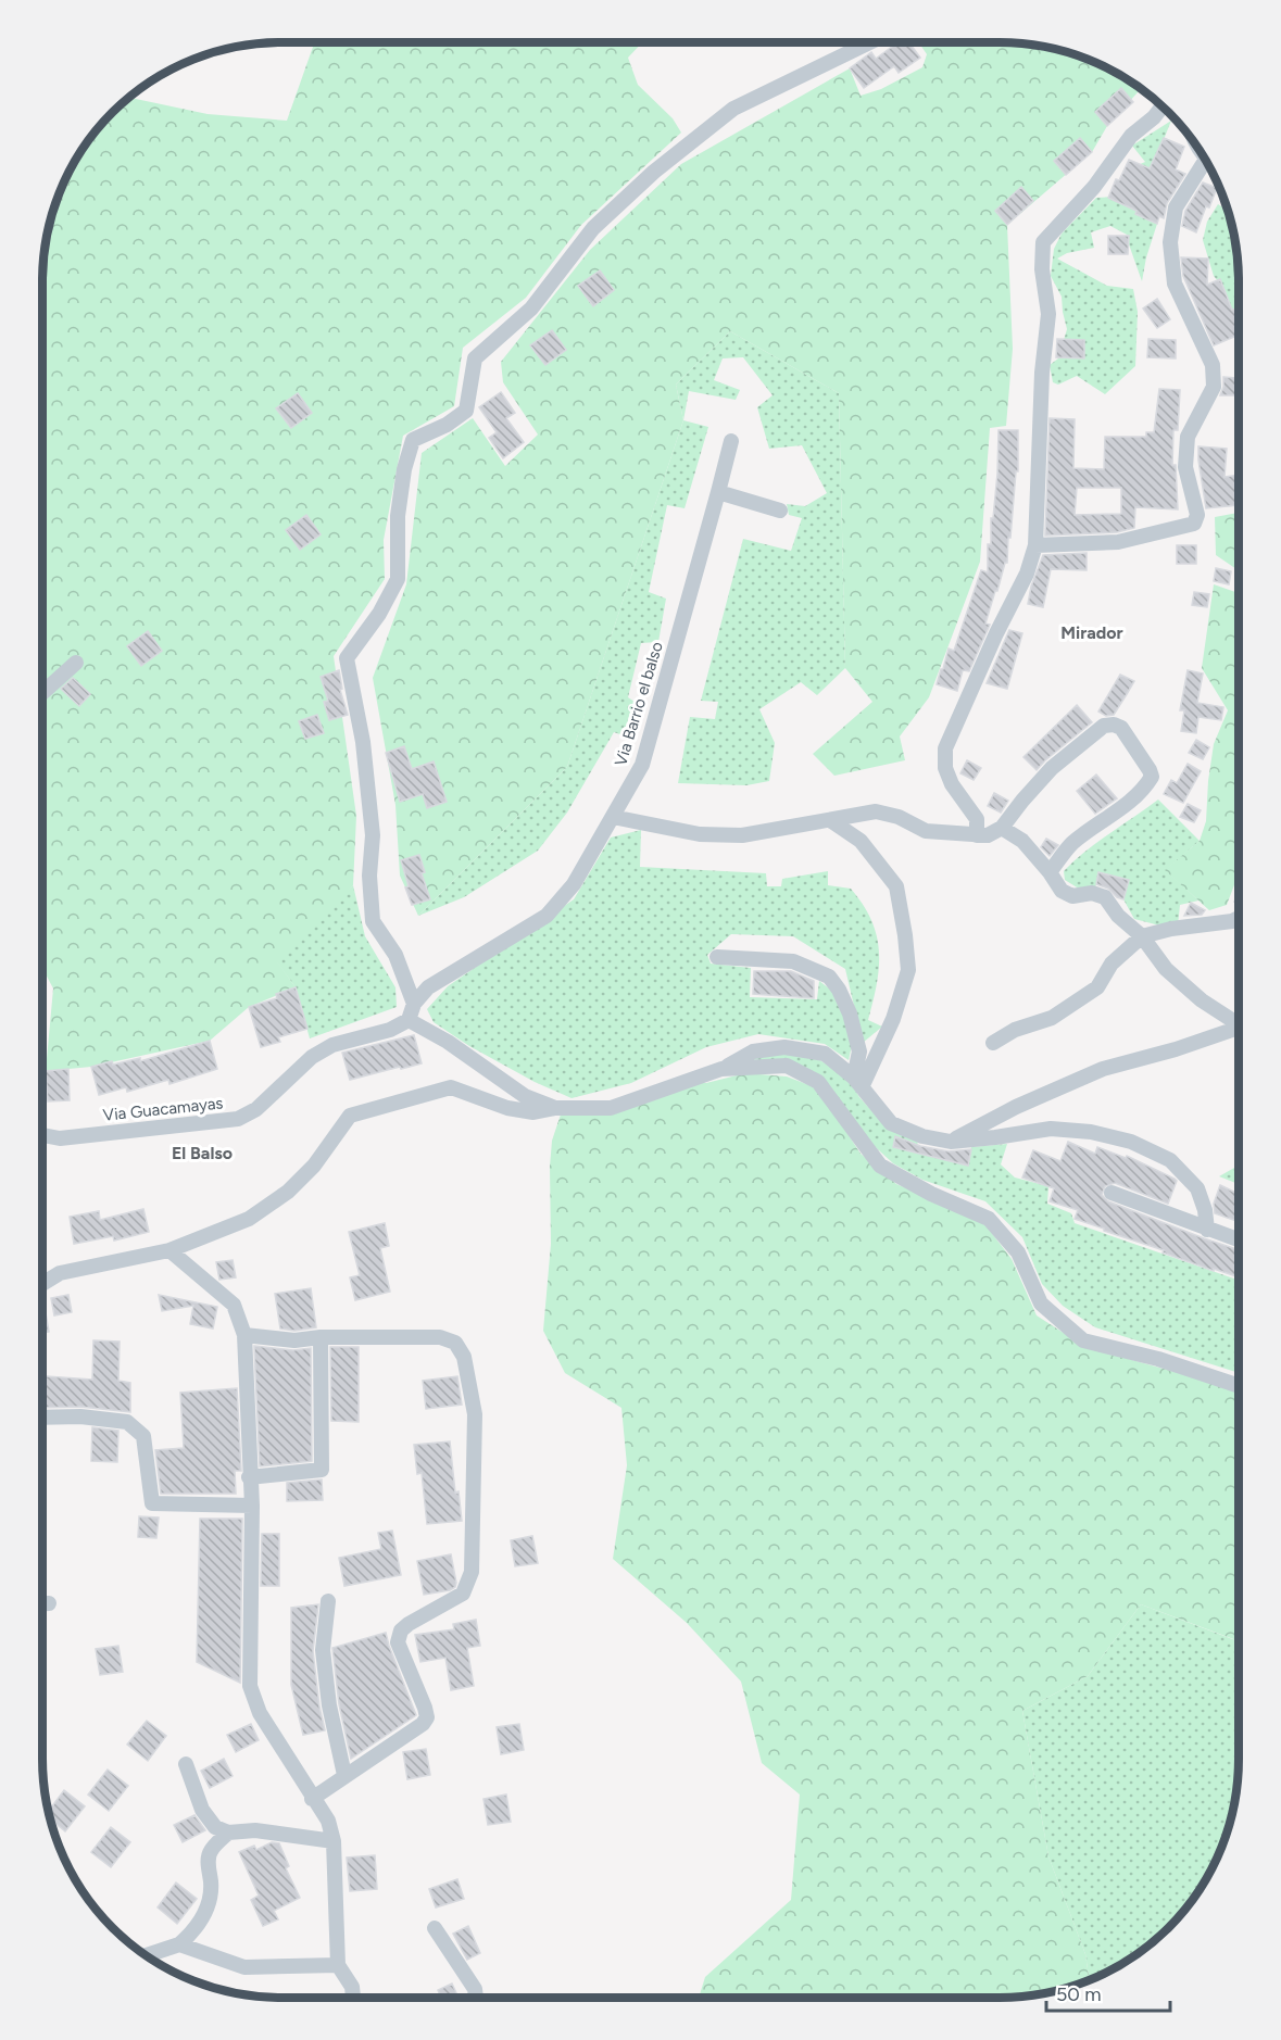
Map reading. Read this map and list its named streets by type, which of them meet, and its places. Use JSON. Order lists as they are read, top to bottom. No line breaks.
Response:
{"streets":{"street":["Via Barrio el balso","Via Guacamayas"]},"districts":["Mirador","El Balso"],"scale_bar":"50 m"}
